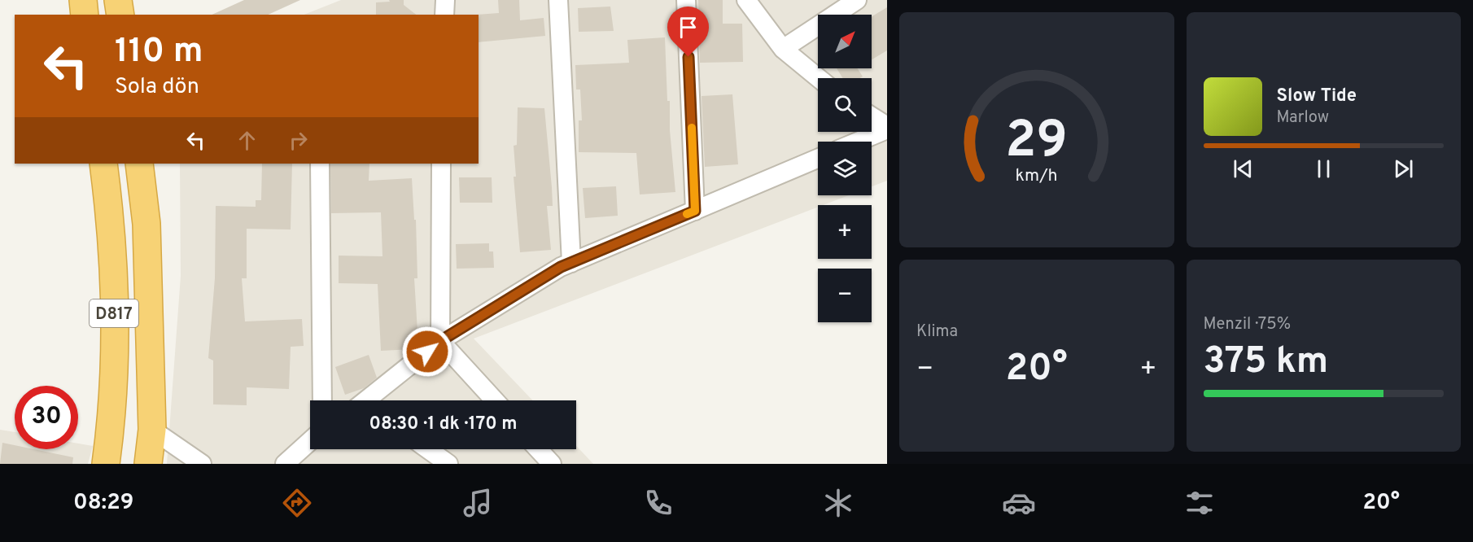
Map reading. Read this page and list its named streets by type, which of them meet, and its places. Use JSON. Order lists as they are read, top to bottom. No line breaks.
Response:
{"streets":{"highway":["D817"]},"north":"top right","page":{"map_buttons":["+","−"],"turn":["110 m","Sola dön"],"song":["Slow Tide","Marlow"],"tile":["Klima",["Menzil · 75%","375 km"]],"heat":["−","20°","+"],"limit":"30","trip":"08:30 · 1 dk · 170 m","tabs":["08:29","20°"],"gauge":["29","km/h"]}}
